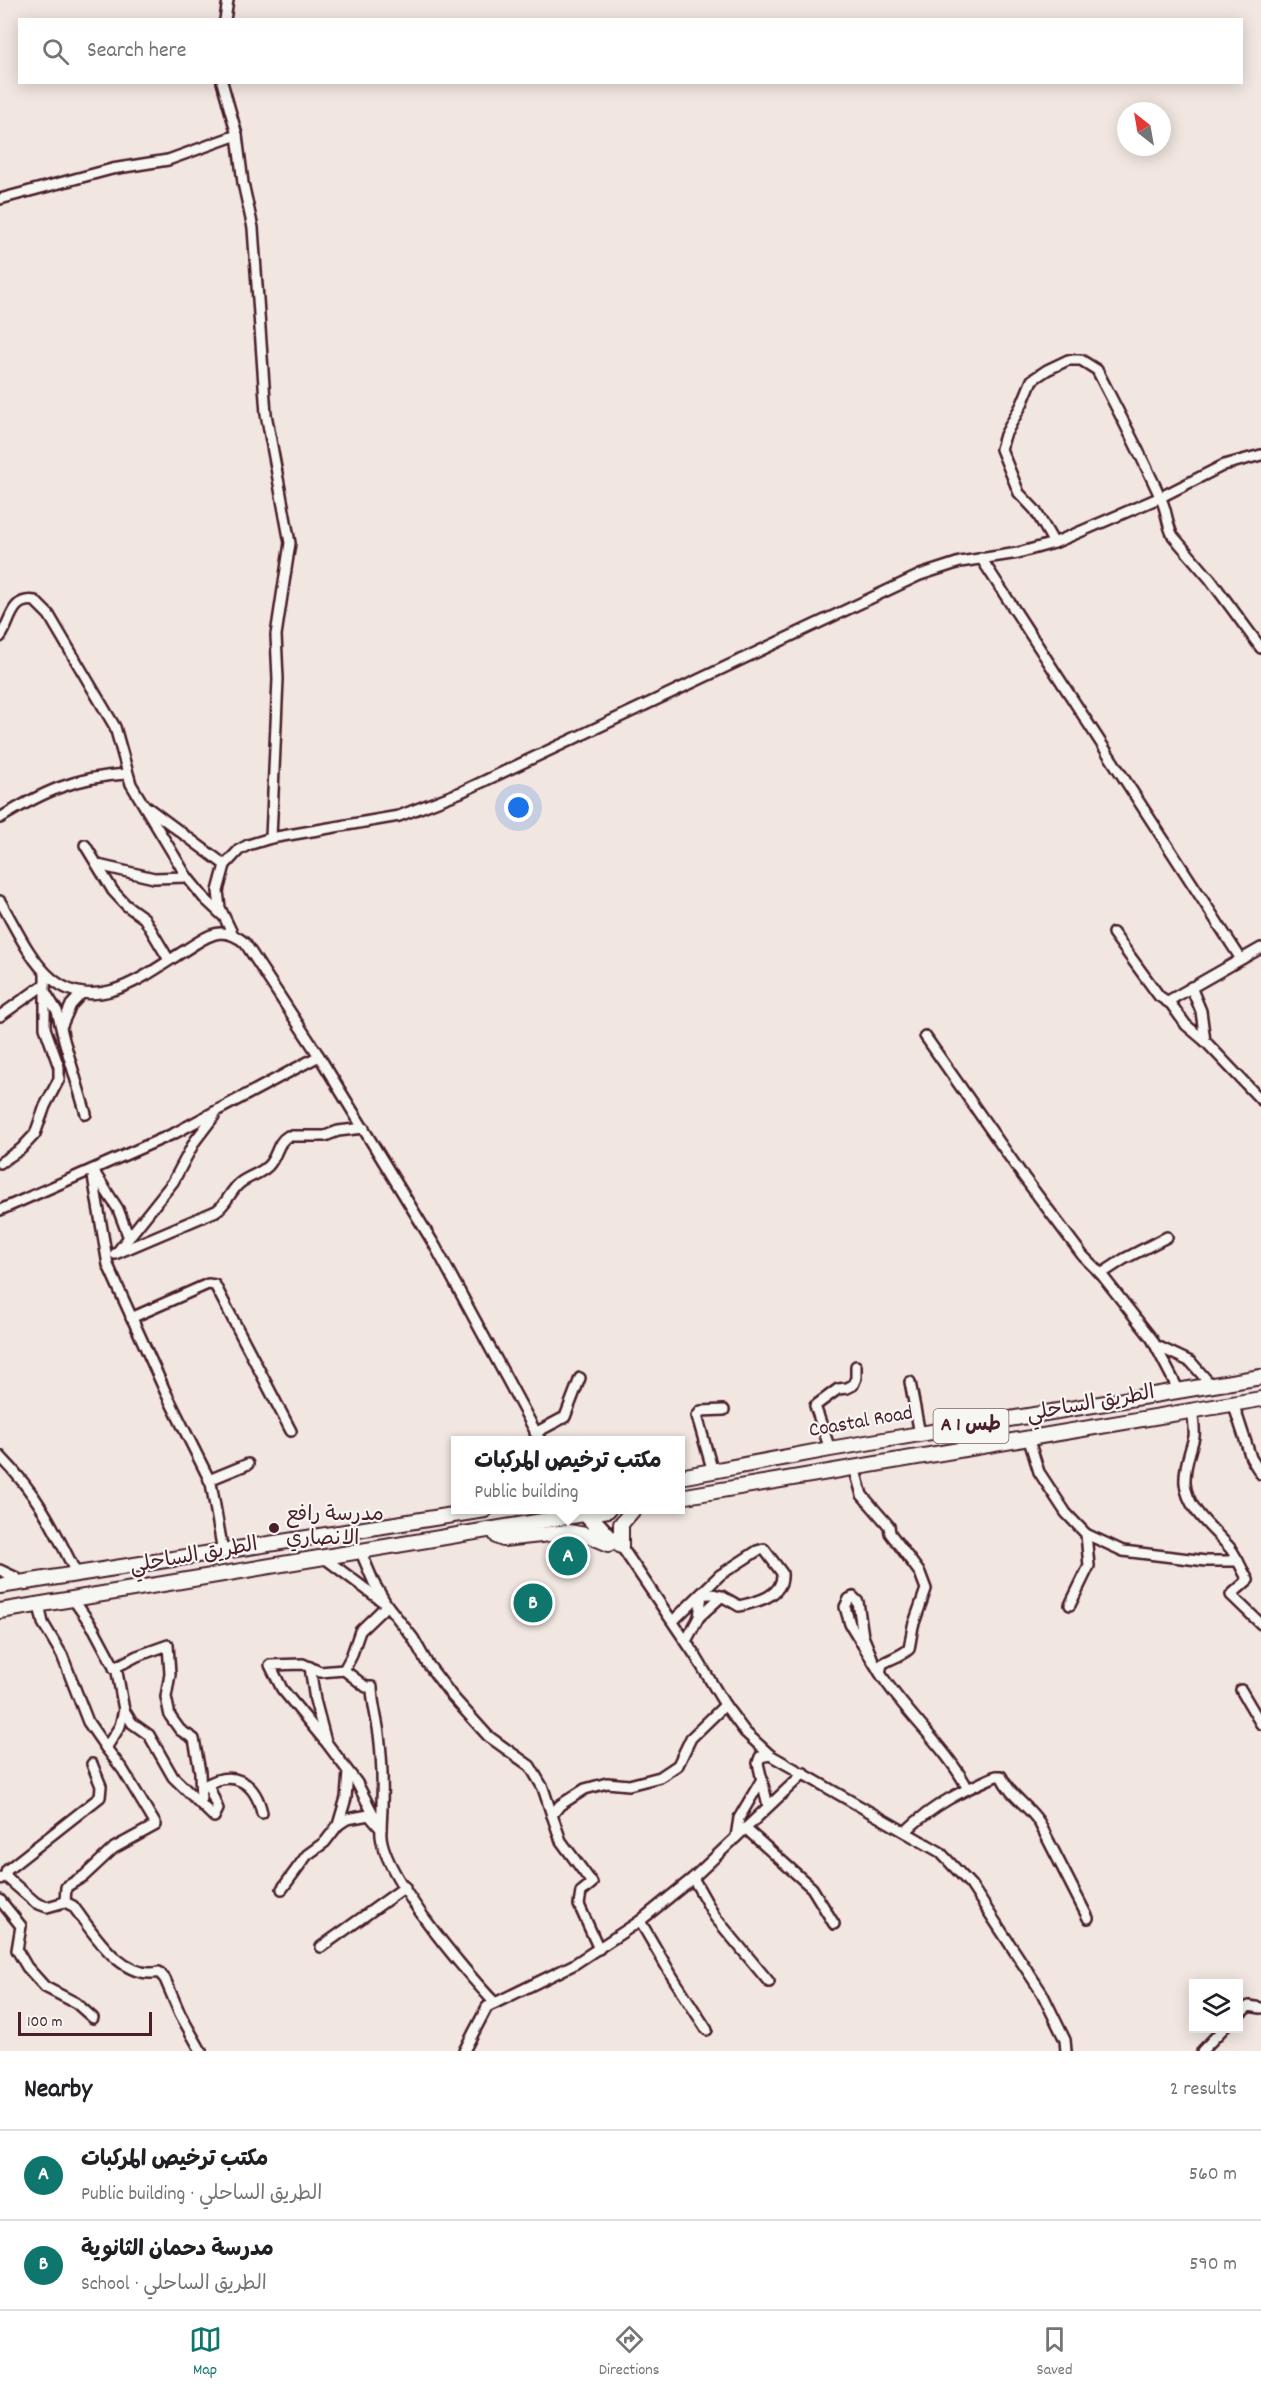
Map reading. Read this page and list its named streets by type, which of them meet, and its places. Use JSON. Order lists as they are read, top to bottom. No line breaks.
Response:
{"streets":{"highway":["الطريق الساحلي","Coastal Road","A 1 طس"]},"places":["مدرسة رافع الانصاري"],"scale_bar":"100 m","north":"top left","page":{"search":"Search here","popup":["مكتب ترخيص المركبات","Public building"],"pins":["A","B"],"scale":"100 m","heading":["Nearby","2 results"],"list":[{"mark":"A","name":"مكتب ترخيص المركبات","note":"Public building · الطريق الساحلي","value":"560 m"},{"mark":"B","name":"مدرسة دحمان الثانوية","note":"School · الطريق الساحلي","value":"590 m"}],"nav":["Map","Directions","Saved"]}}
